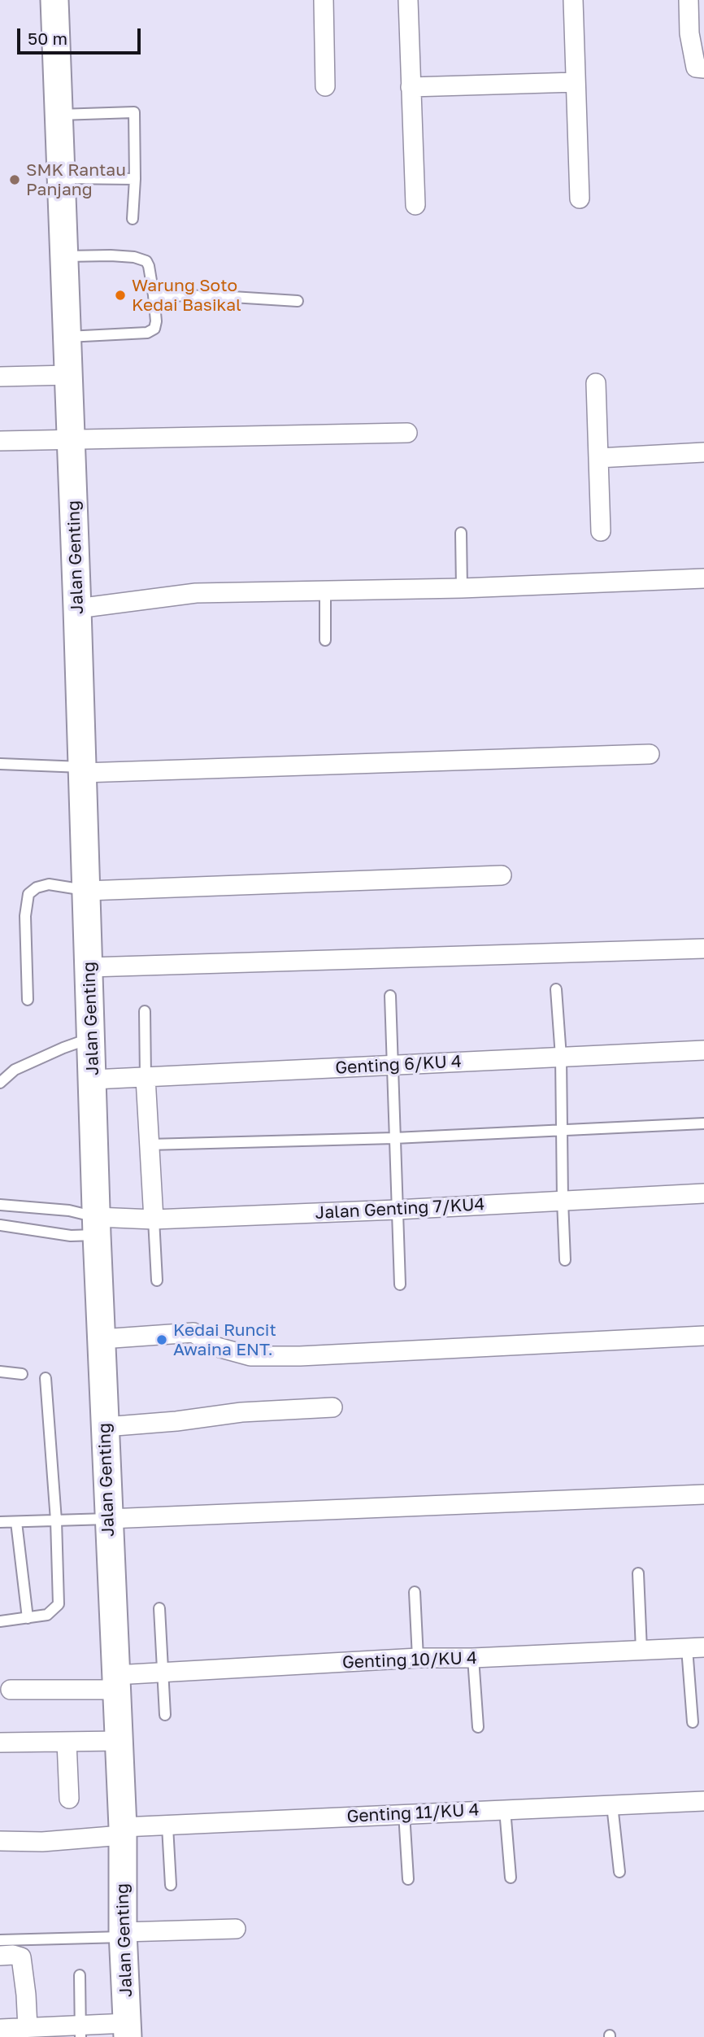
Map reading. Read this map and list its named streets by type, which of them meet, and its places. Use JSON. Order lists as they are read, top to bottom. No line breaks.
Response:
{"streets":{"street":["Jalan Genting","Genting 6/KU 4","Jalan Genting 7/KU4","Genting 10/KU 4","Genting 11/KU 4"]},"crossings":[["Jalan Genting","Genting 6/KU 4"],["Jalan Genting","Jalan Genting 7/KU4"],["Jalan Genting","Genting 10/KU 4"],["Jalan Genting","Genting 11/KU 4"]],"places":["SMK Rantau Panjang","Warung Soto Kedai Basikal","Kedai Runcit Awaina ENT."],"scale_bar":"50 m"}
